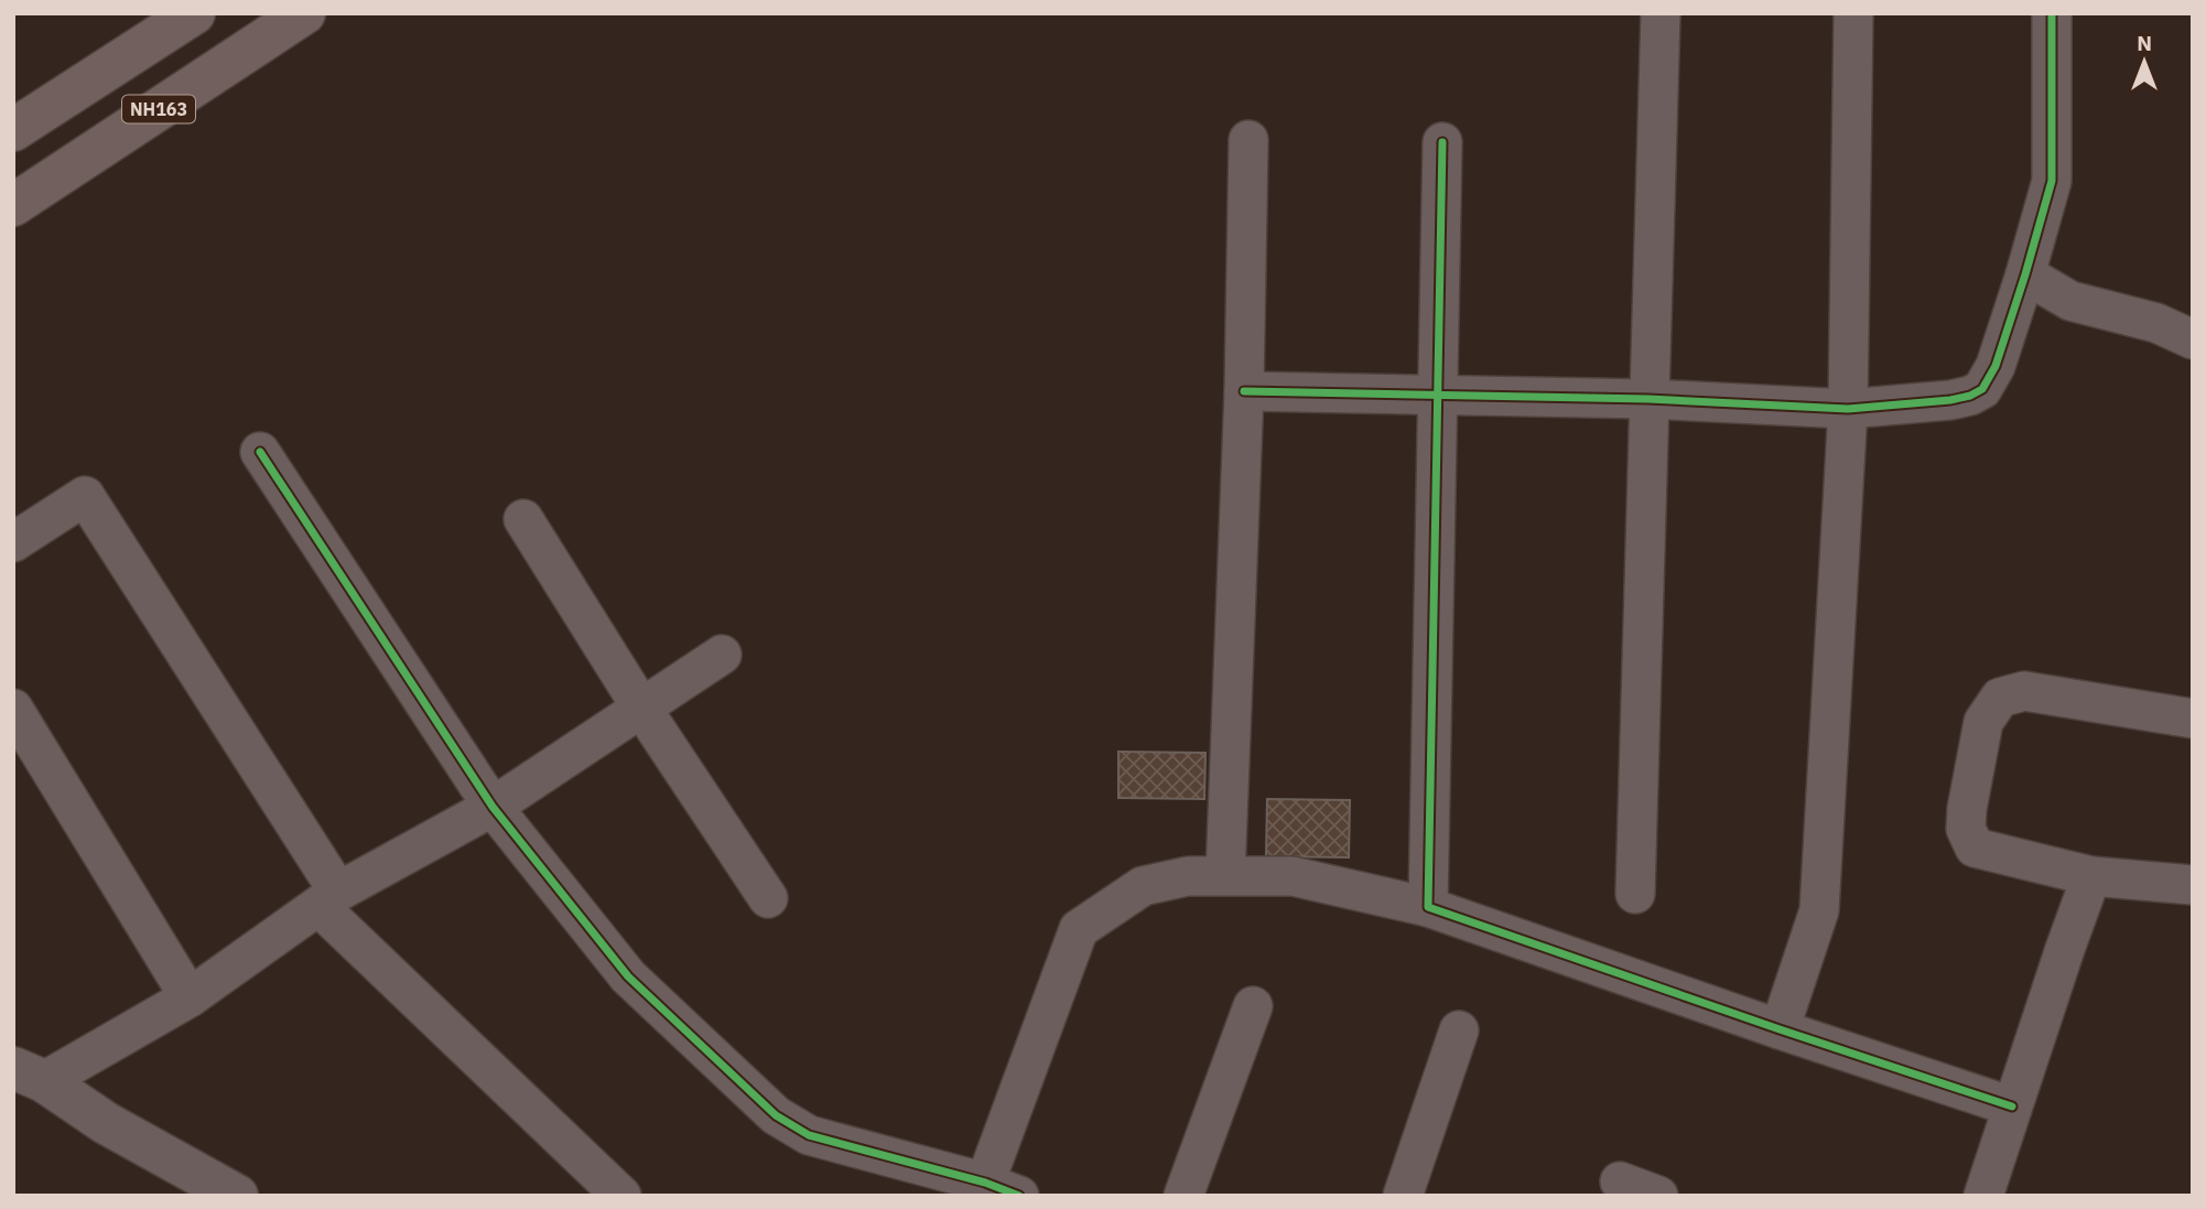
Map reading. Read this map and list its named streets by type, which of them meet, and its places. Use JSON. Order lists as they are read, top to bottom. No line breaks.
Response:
{"streets":{"highway":["NH163"]},"north":"top"}
